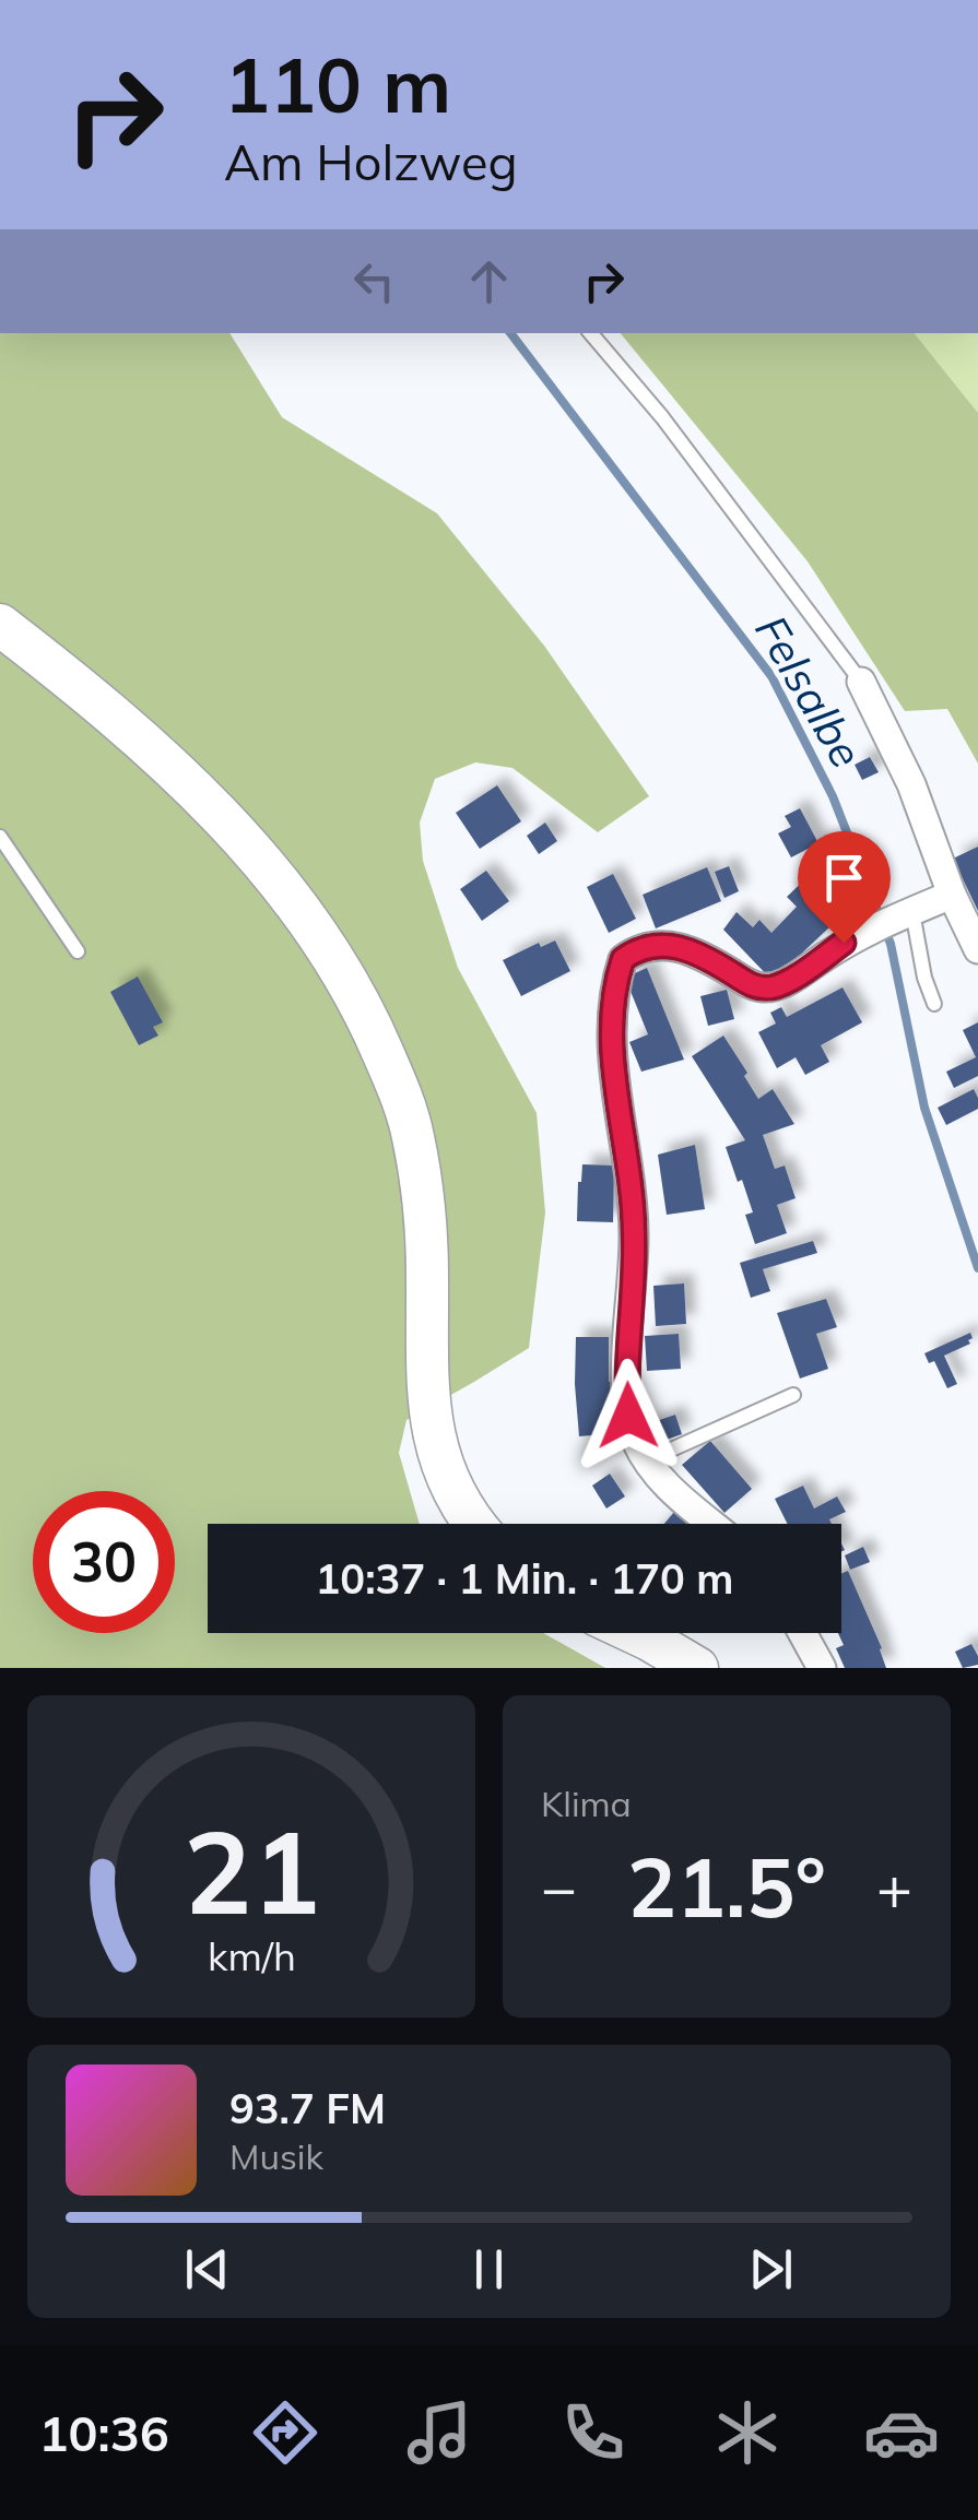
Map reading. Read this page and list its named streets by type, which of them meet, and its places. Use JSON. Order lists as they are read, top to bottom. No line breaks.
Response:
{"water":["Felsalbe"],"page":{"turn":["110 m","Am Holzweg"],"limit":"30","trip":"10:37 · 1 Min. · 170 m","tile":"Klima","heat":["−","21.5°","+"],"song":["93.7 FM","Musik"],"tabs":"10:36","gauge":["21","km/h"]}}
